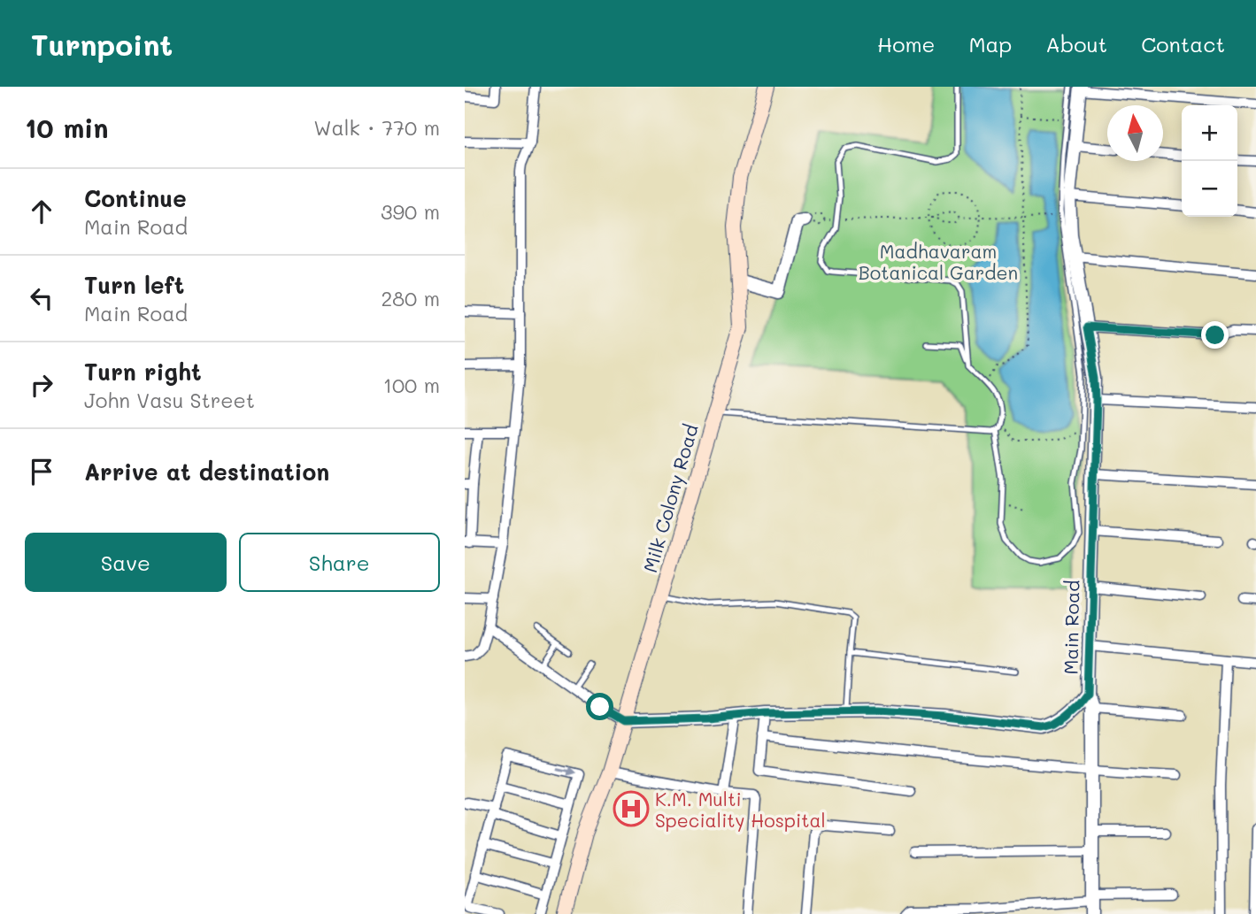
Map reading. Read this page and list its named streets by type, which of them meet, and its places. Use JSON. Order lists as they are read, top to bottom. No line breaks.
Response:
{"streets":{"main road":["Milk Colony Road"],"street":["Main Road"]},"crossings":[["Milk Colony Road","Main Road"]],"parks":["Madhavaram Botanical Garden"],"places":{"hospital":["K.M. Multi Speciality Hospital"]},"north":"top","page":{"header":"Turnpoint","nav":["Home","Map","About","Contact"],"heading":["10 min","Walk · 770 m"],"map_buttons":["+","−"],"list":[["Continue","Main Road","390 m"],["Turn left","Main Road","280 m"],["Turn right","John Vasu Street","100 m"],"Arrive at destination"],"buttons":["Save","Share"]}}
